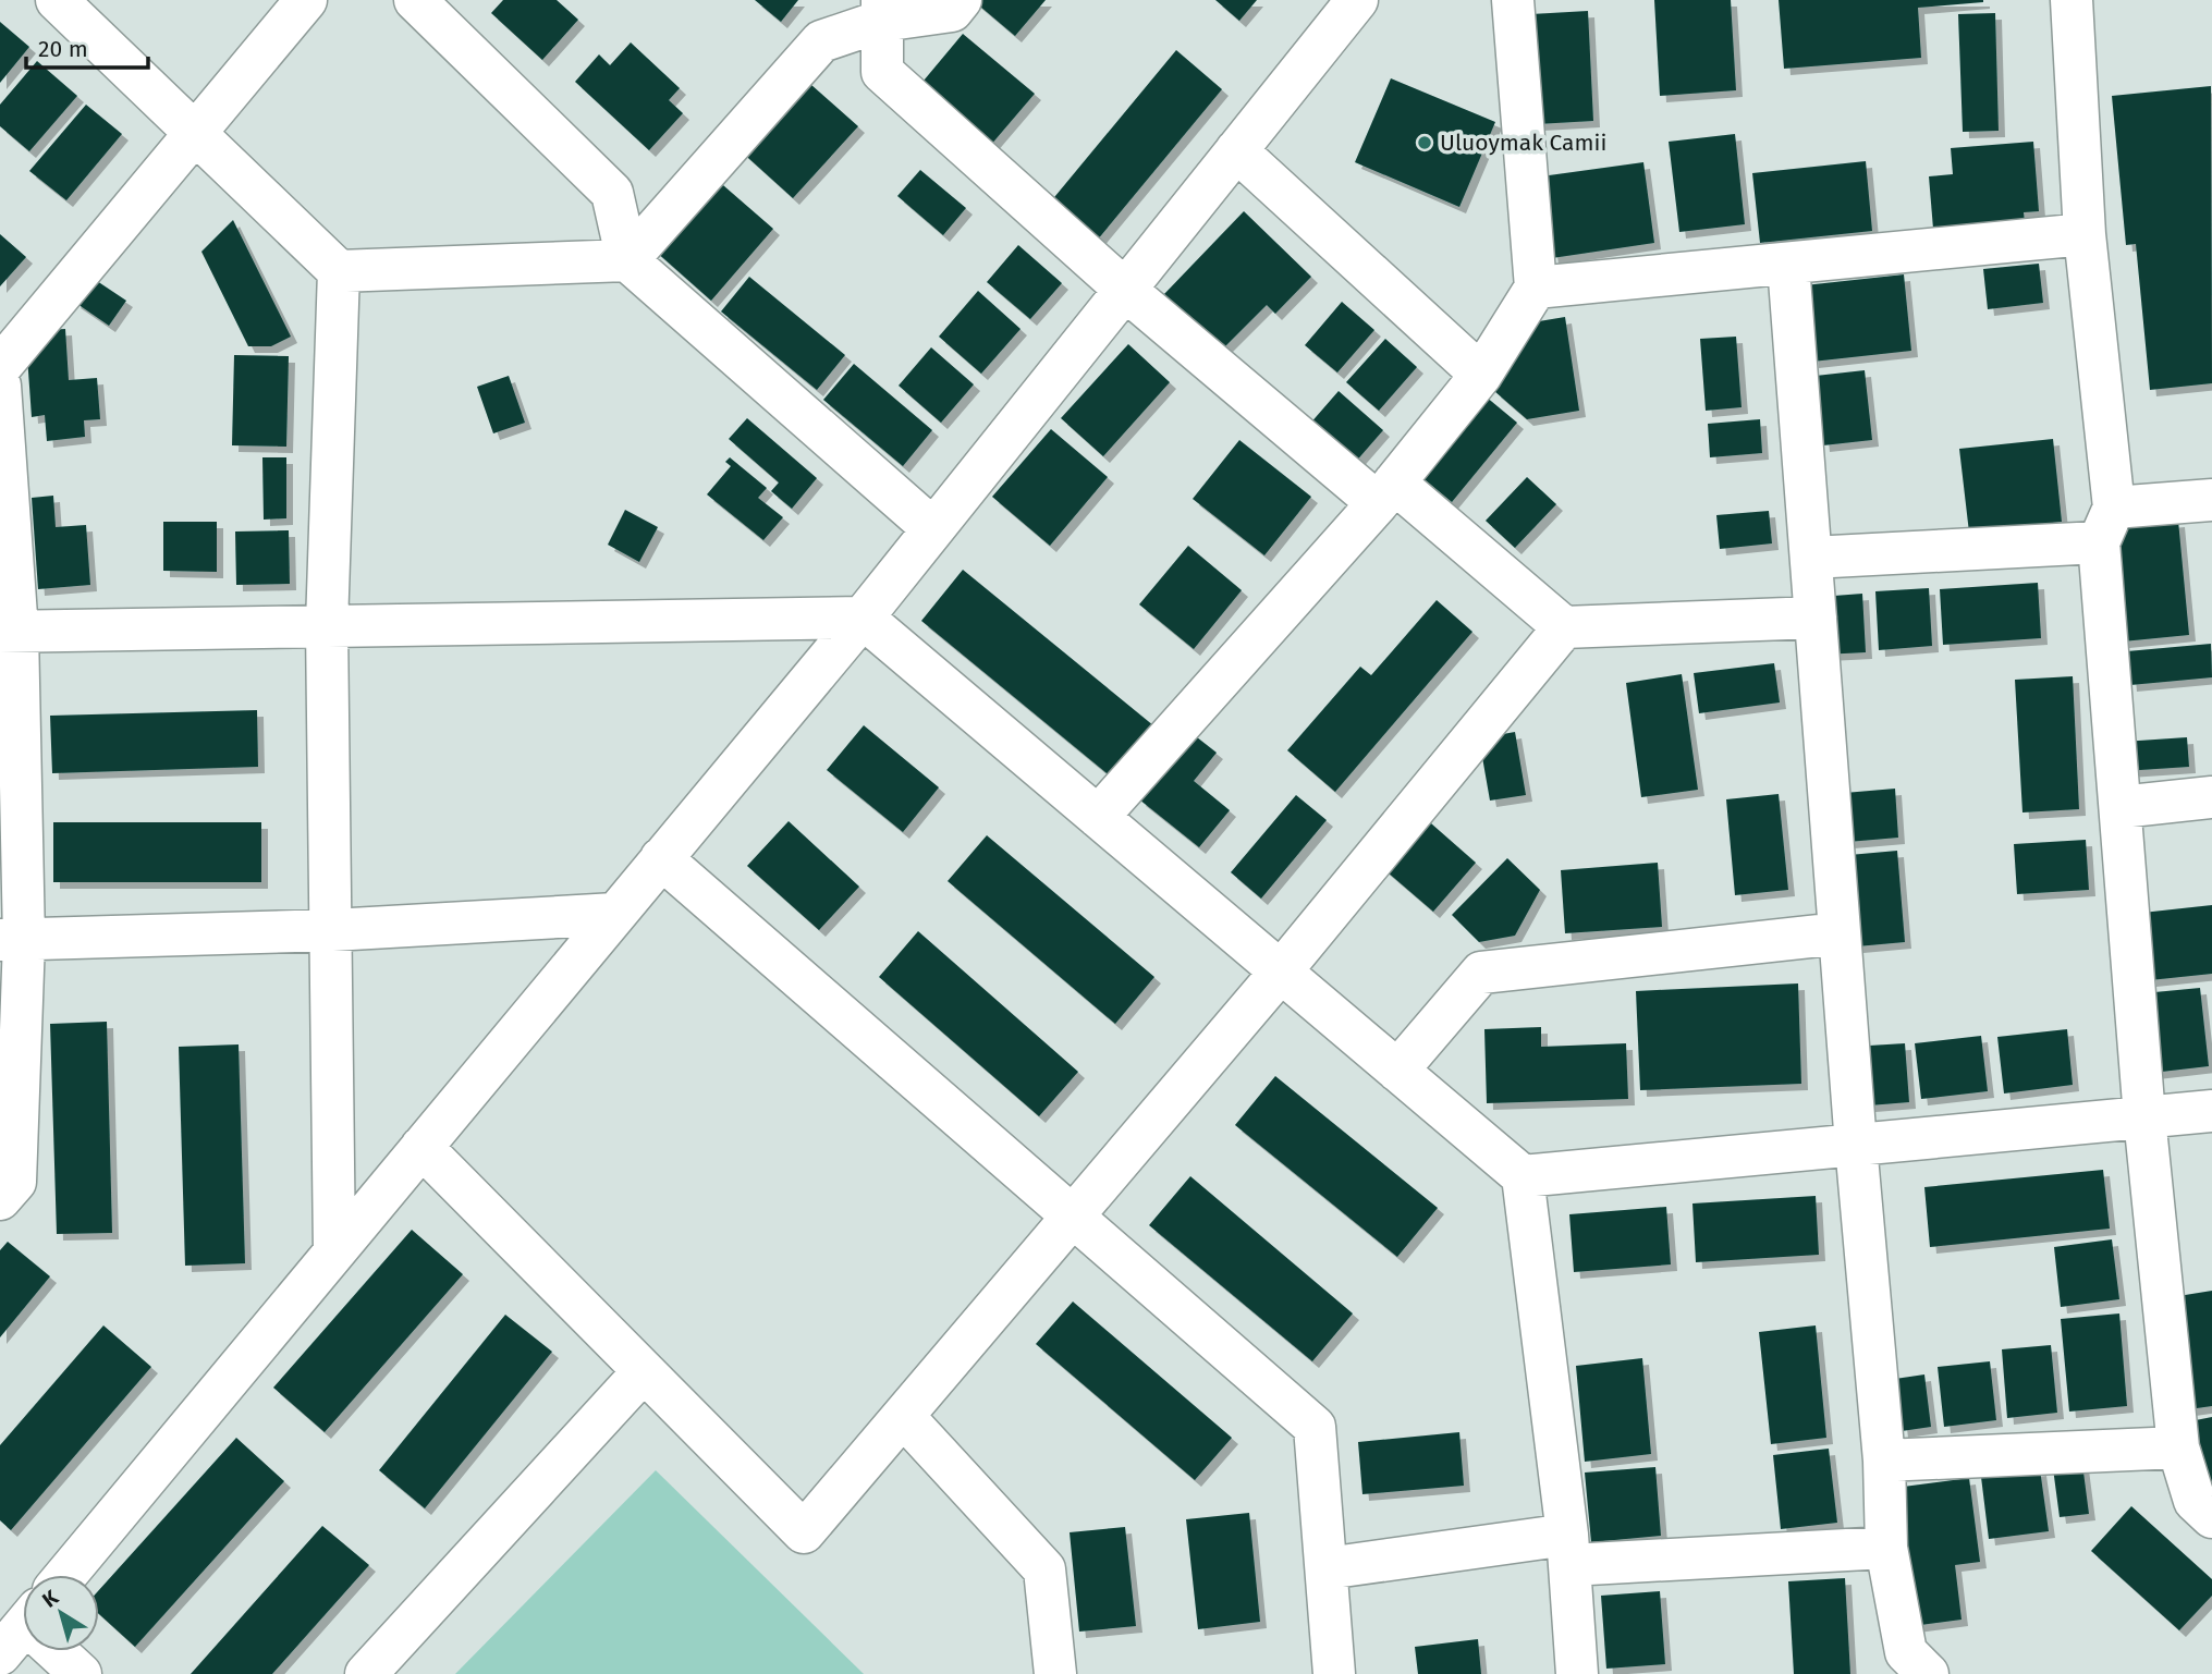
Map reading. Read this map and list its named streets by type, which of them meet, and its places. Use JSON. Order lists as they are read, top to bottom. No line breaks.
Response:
{"places":["Uluoymak Camii"],"scale_bar":"20 m","north":"top left"}
